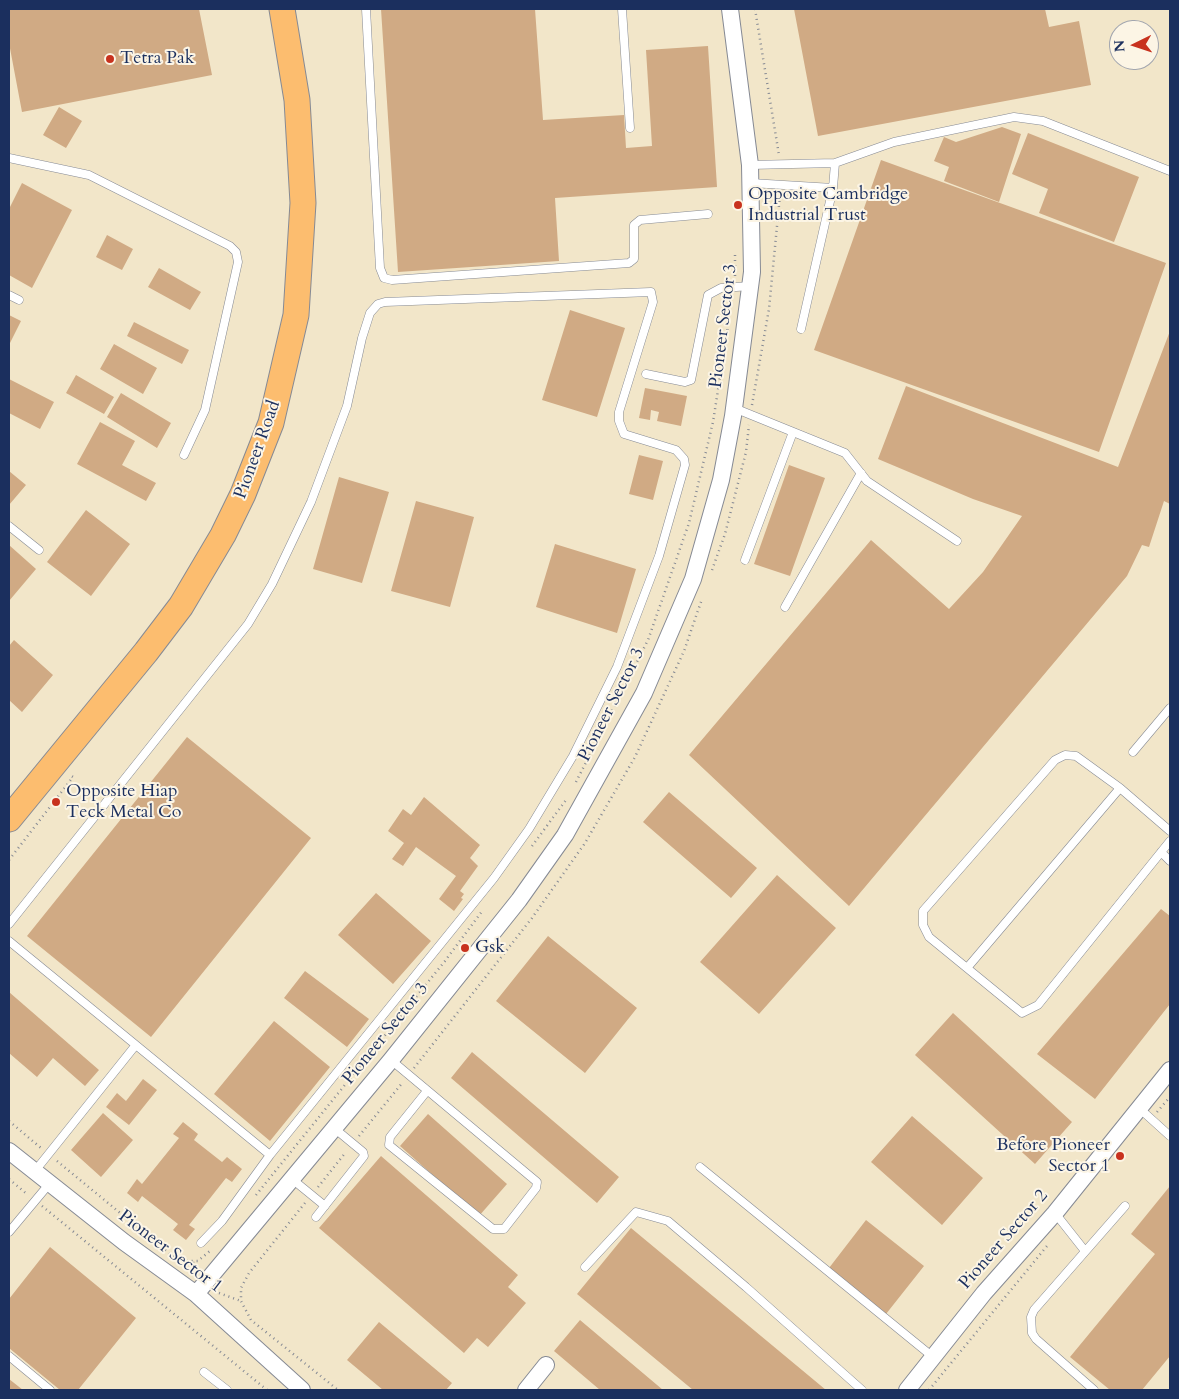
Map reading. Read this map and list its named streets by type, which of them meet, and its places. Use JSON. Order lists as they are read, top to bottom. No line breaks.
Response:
{"streets":{"main road":["Pioneer Road"],"street":["Pioneer Sector 3","Pioneer Sector 2","Pioneer Sector 1"]},"crossings":[["Pioneer Sector 3","Pioneer Sector 1"]],"places":["Tetra Pak","Opposite Cambridge Industrial Trust","Opposite Hiap Teck Metal Co","Gsk","Before Pioneer Sector 1"],"north":"left"}
